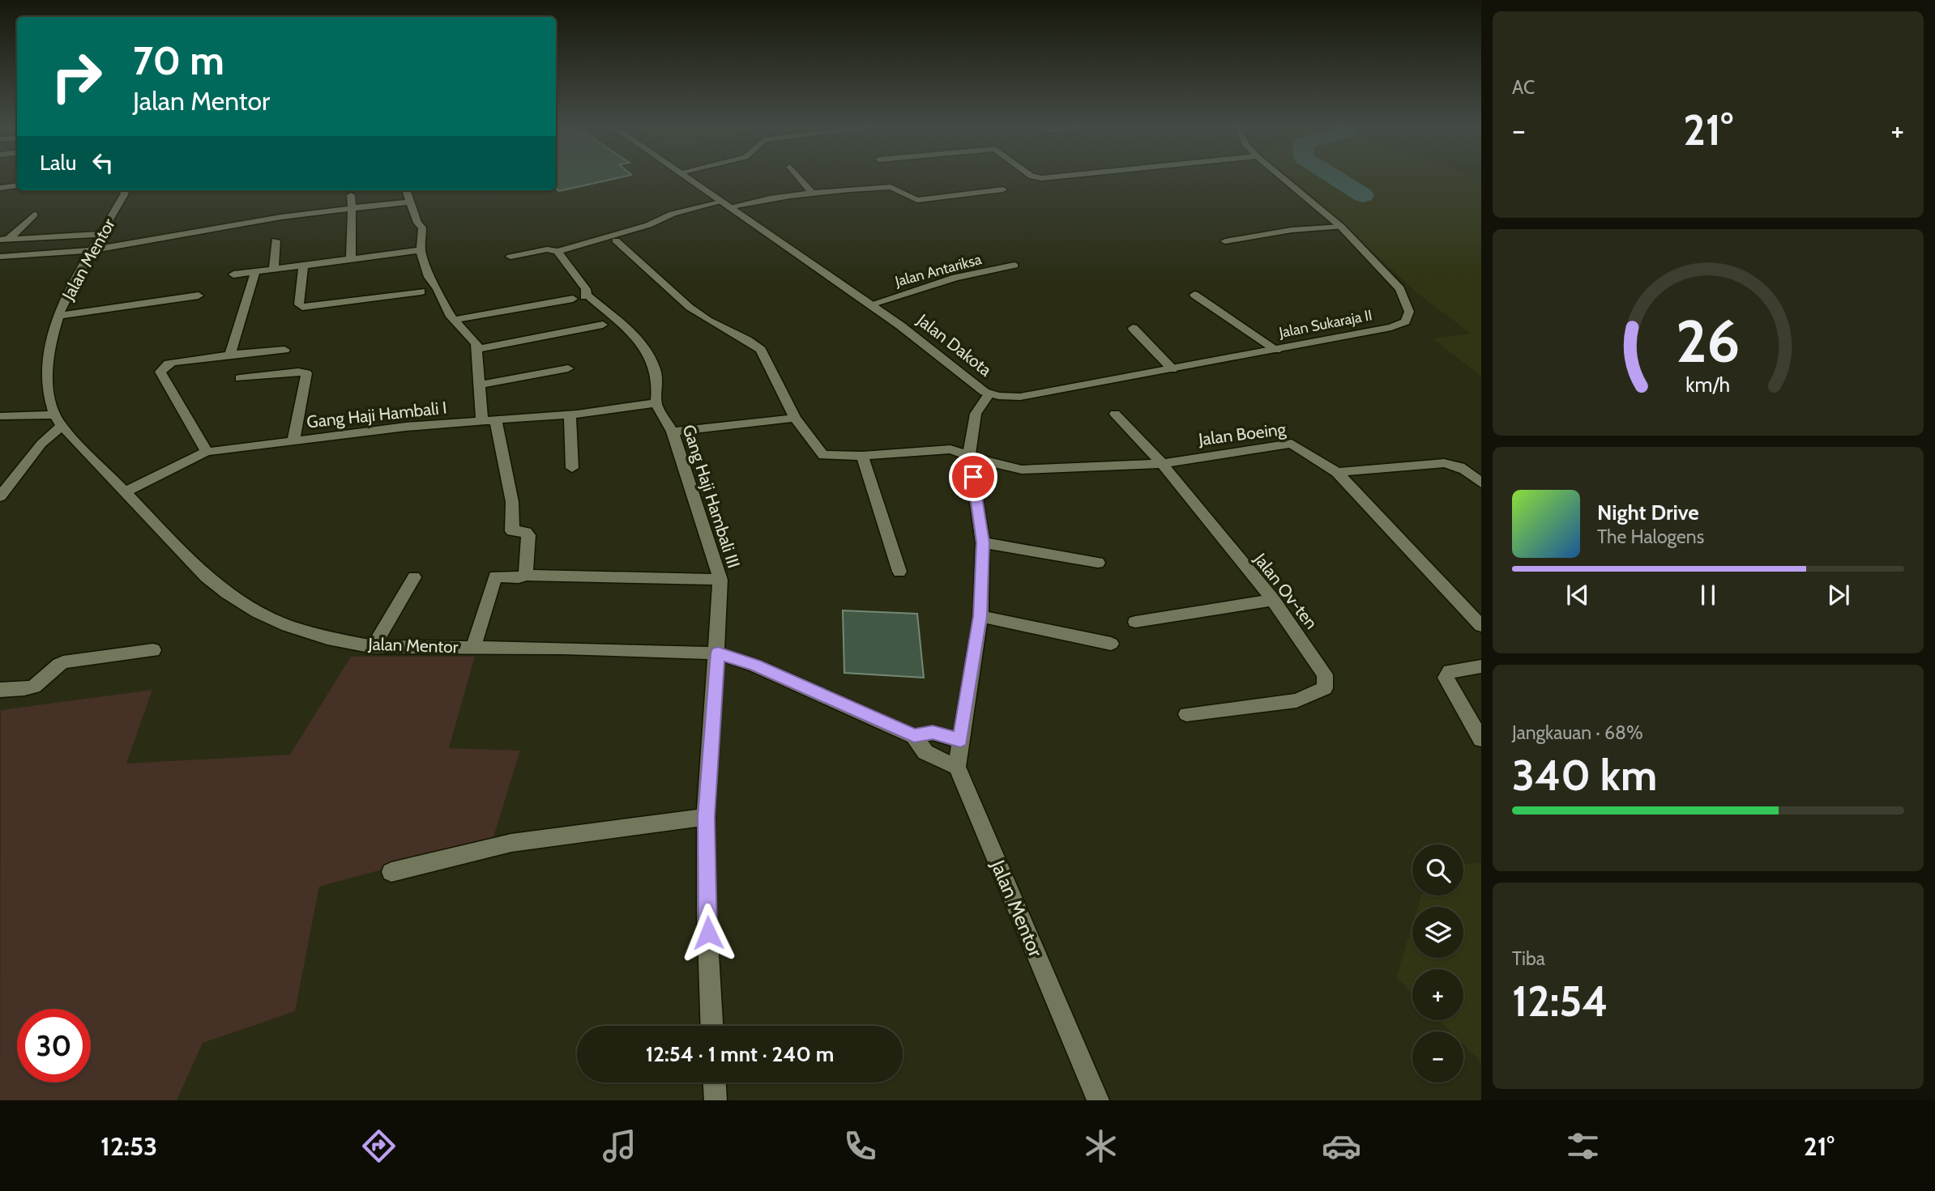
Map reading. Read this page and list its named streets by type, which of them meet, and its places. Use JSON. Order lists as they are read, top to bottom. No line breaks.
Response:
{"streets":{"street":["Jalan Mentor","Jalan Antariksa","Jalan Sukaraja II","Jalan Dakota","Gang Haji Hambali I","Jalan Boeing","Gang Haji Hambali III","Jalan Ov-ten"]},"crossings":[["Jalan Mentor","Jalan Dakota"],["Jalan Mentor","Gang Haji Hambali I"],["Jalan Mentor","Gang Haji Hambali III"],["Jalan Antariksa","Jalan Dakota"],["Jalan Sukaraja II","Jalan Dakota"],["Jalan Dakota","Jalan Boeing"],["Gang Haji Hambali I","Gang Haji Hambali III"],["Jalan Boeing","Jalan Ov-ten"]],"page":{"tile":["AC",["Jangkauan · 68%","340 km"],["Tiba","12:54"]],"turn":["70 m","Jalan Mentor"],"heat":["−","21°","+"],"then":"Lalu","song":["Night Drive","The Halogens"],"map_buttons":["+","−"],"limit":"30","trip":"12:54 · 1 mnt · 240 m","tabs":["12:53","21°"],"gauge":["26","km/h"]}}
